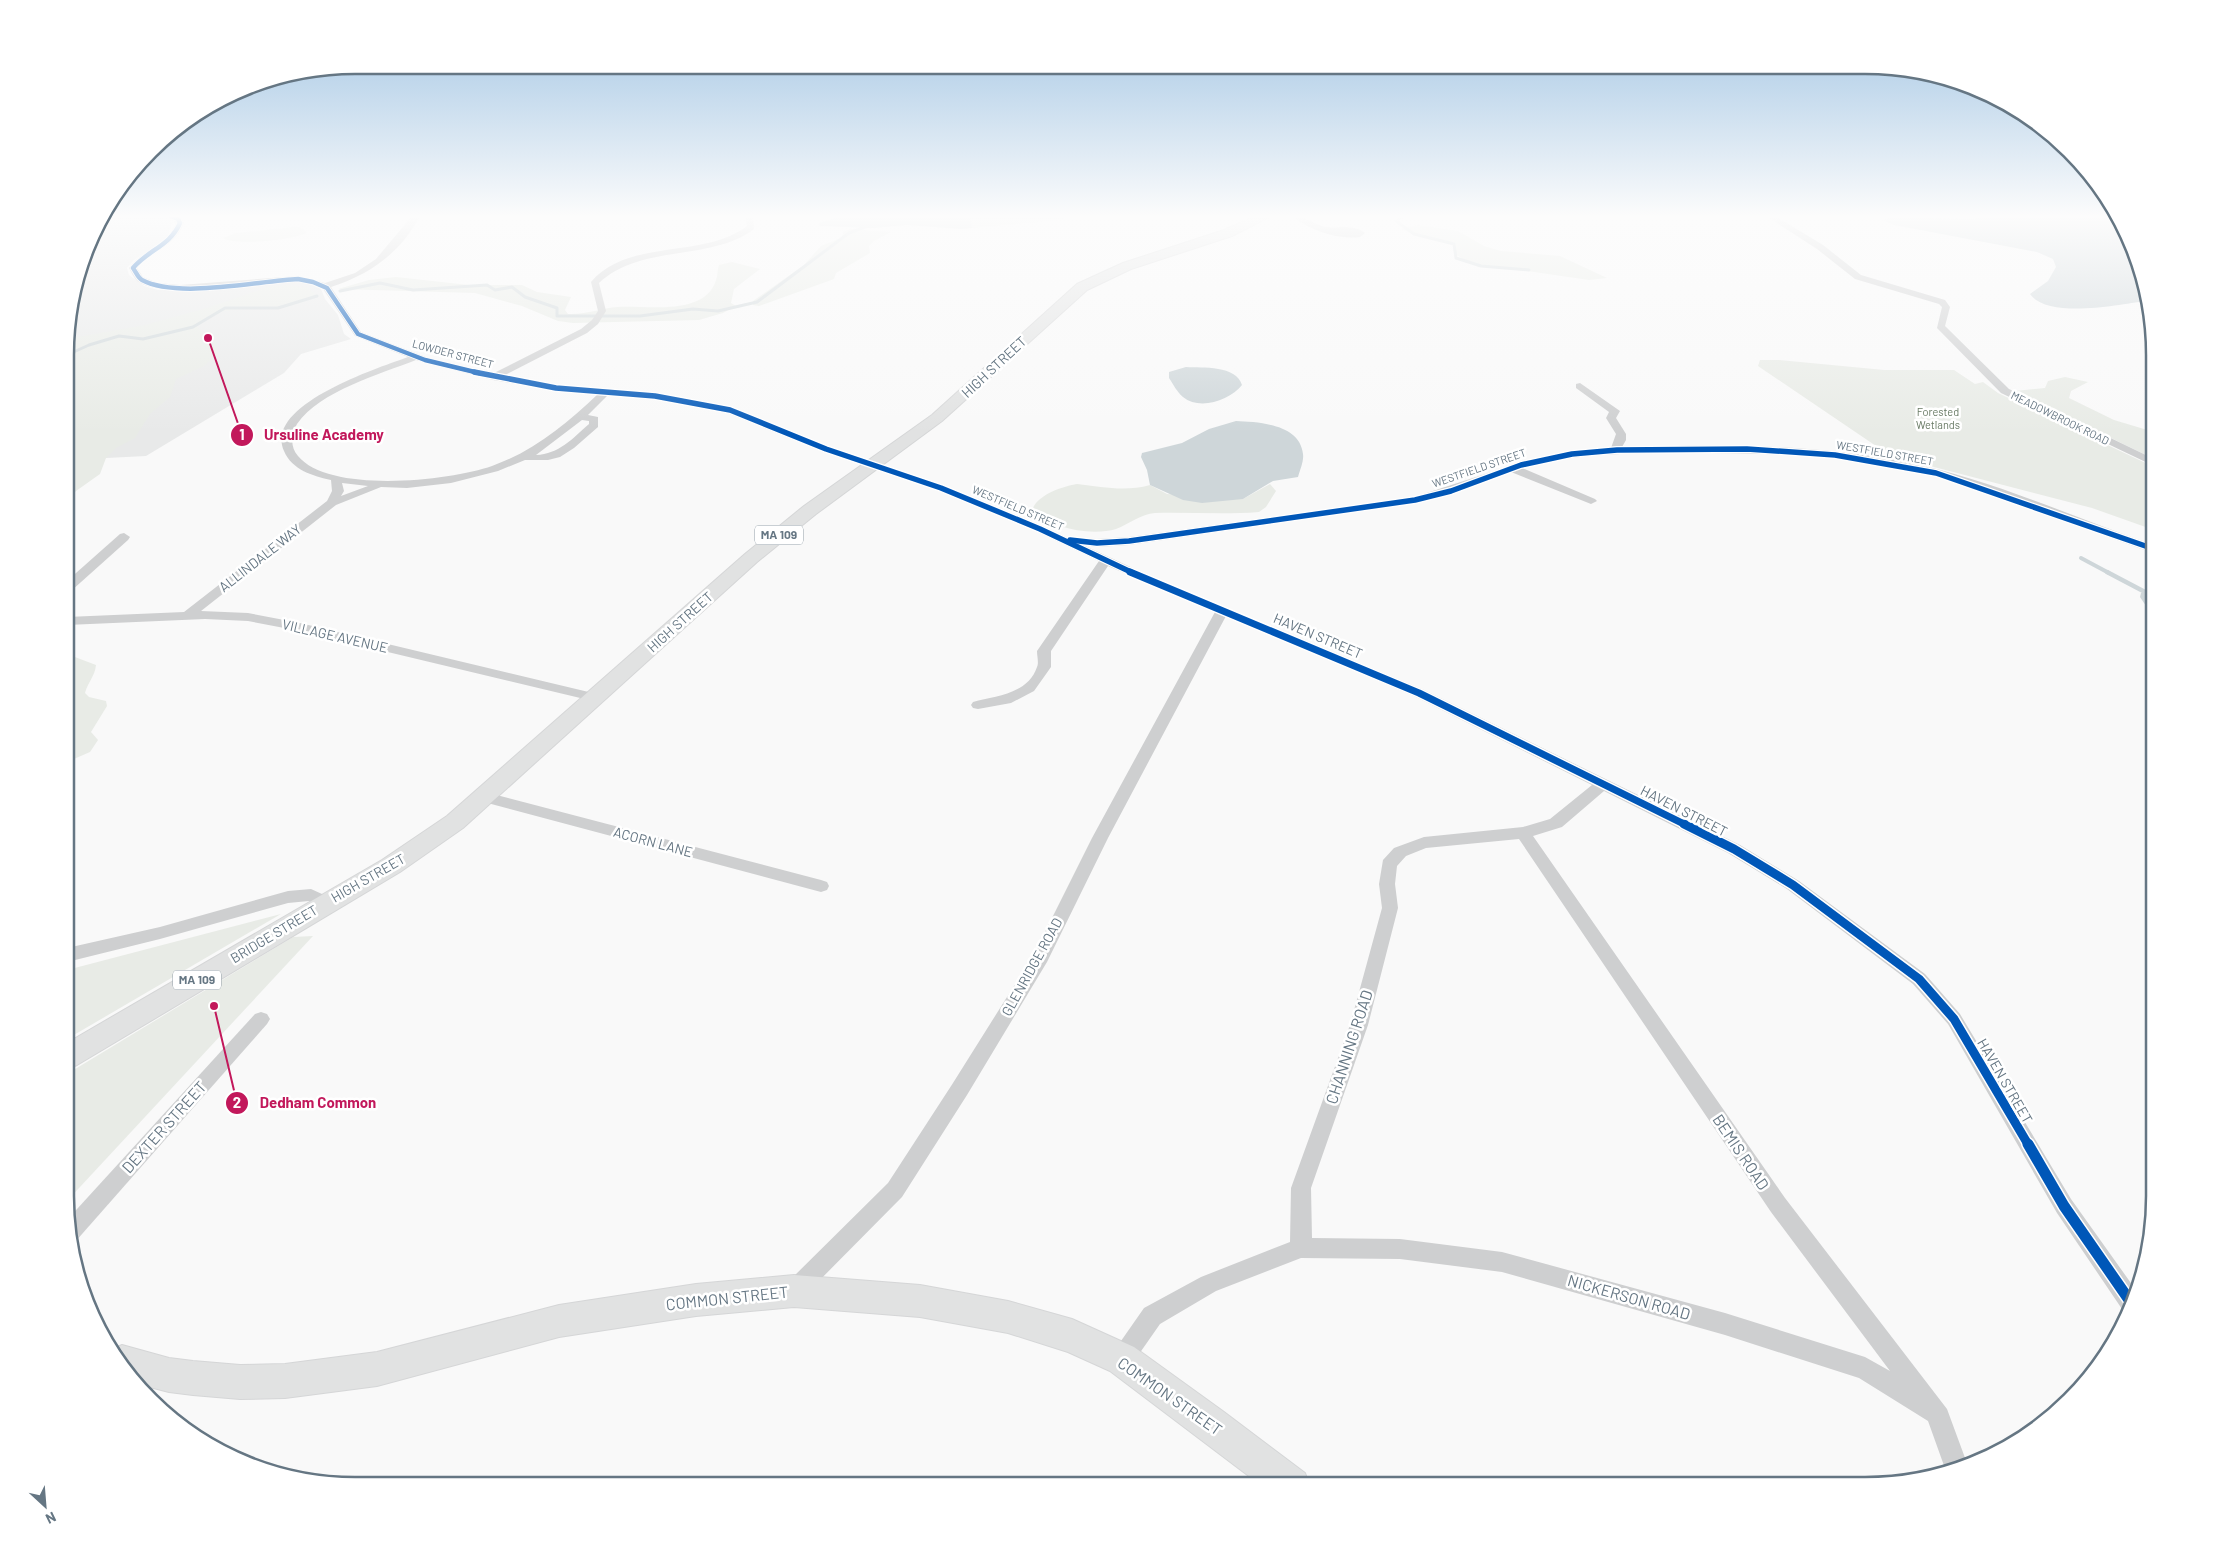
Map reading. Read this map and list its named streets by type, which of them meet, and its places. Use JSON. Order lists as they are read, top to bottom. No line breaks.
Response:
{"streets":{"main road":["HIGH STREET","MA 109","BRIDGE STREET","COMMON STREET"],"street":["LOWDER STREET","MEADOWBROOK ROAD","WESTFIELD STREET","ALLINDALE WAY","VILLAGE AVENUE","HAVEN STREET","ACORN LANE","GLENRIDGE ROAD","CHANNING ROAD","DEXTER STREET","BEMIS ROAD","NICKERSON ROAD"]},"crossings":[["LOWDER STREET","HIGH STREET"],["LOWDER STREET","WESTFIELD STREET"],["HIGH STREET","WESTFIELD STREET"],["HIGH STREET","VILLAGE AVENUE"],["HIGH STREET","ACORN LANE"],["HIGH STREET","BRIDGE STREET"],["WESTFIELD STREET","HAVEN STREET"],["ALLINDALE WAY","VILLAGE AVENUE"],["HAVEN STREET","GLENRIDGE ROAD"],["HAVEN STREET","CHANNING ROAD"],["GLENRIDGE ROAD","COMMON STREET"],["CHANNING ROAD","BEMIS ROAD"],["CHANNING ROAD","NICKERSON ROAD"],["BEMIS ROAD","NICKERSON ROAD"]],"parks":["Forested Wetlands"],"places":["Ursuline Academy","Dedham Common"],"north":"bottom right"}
